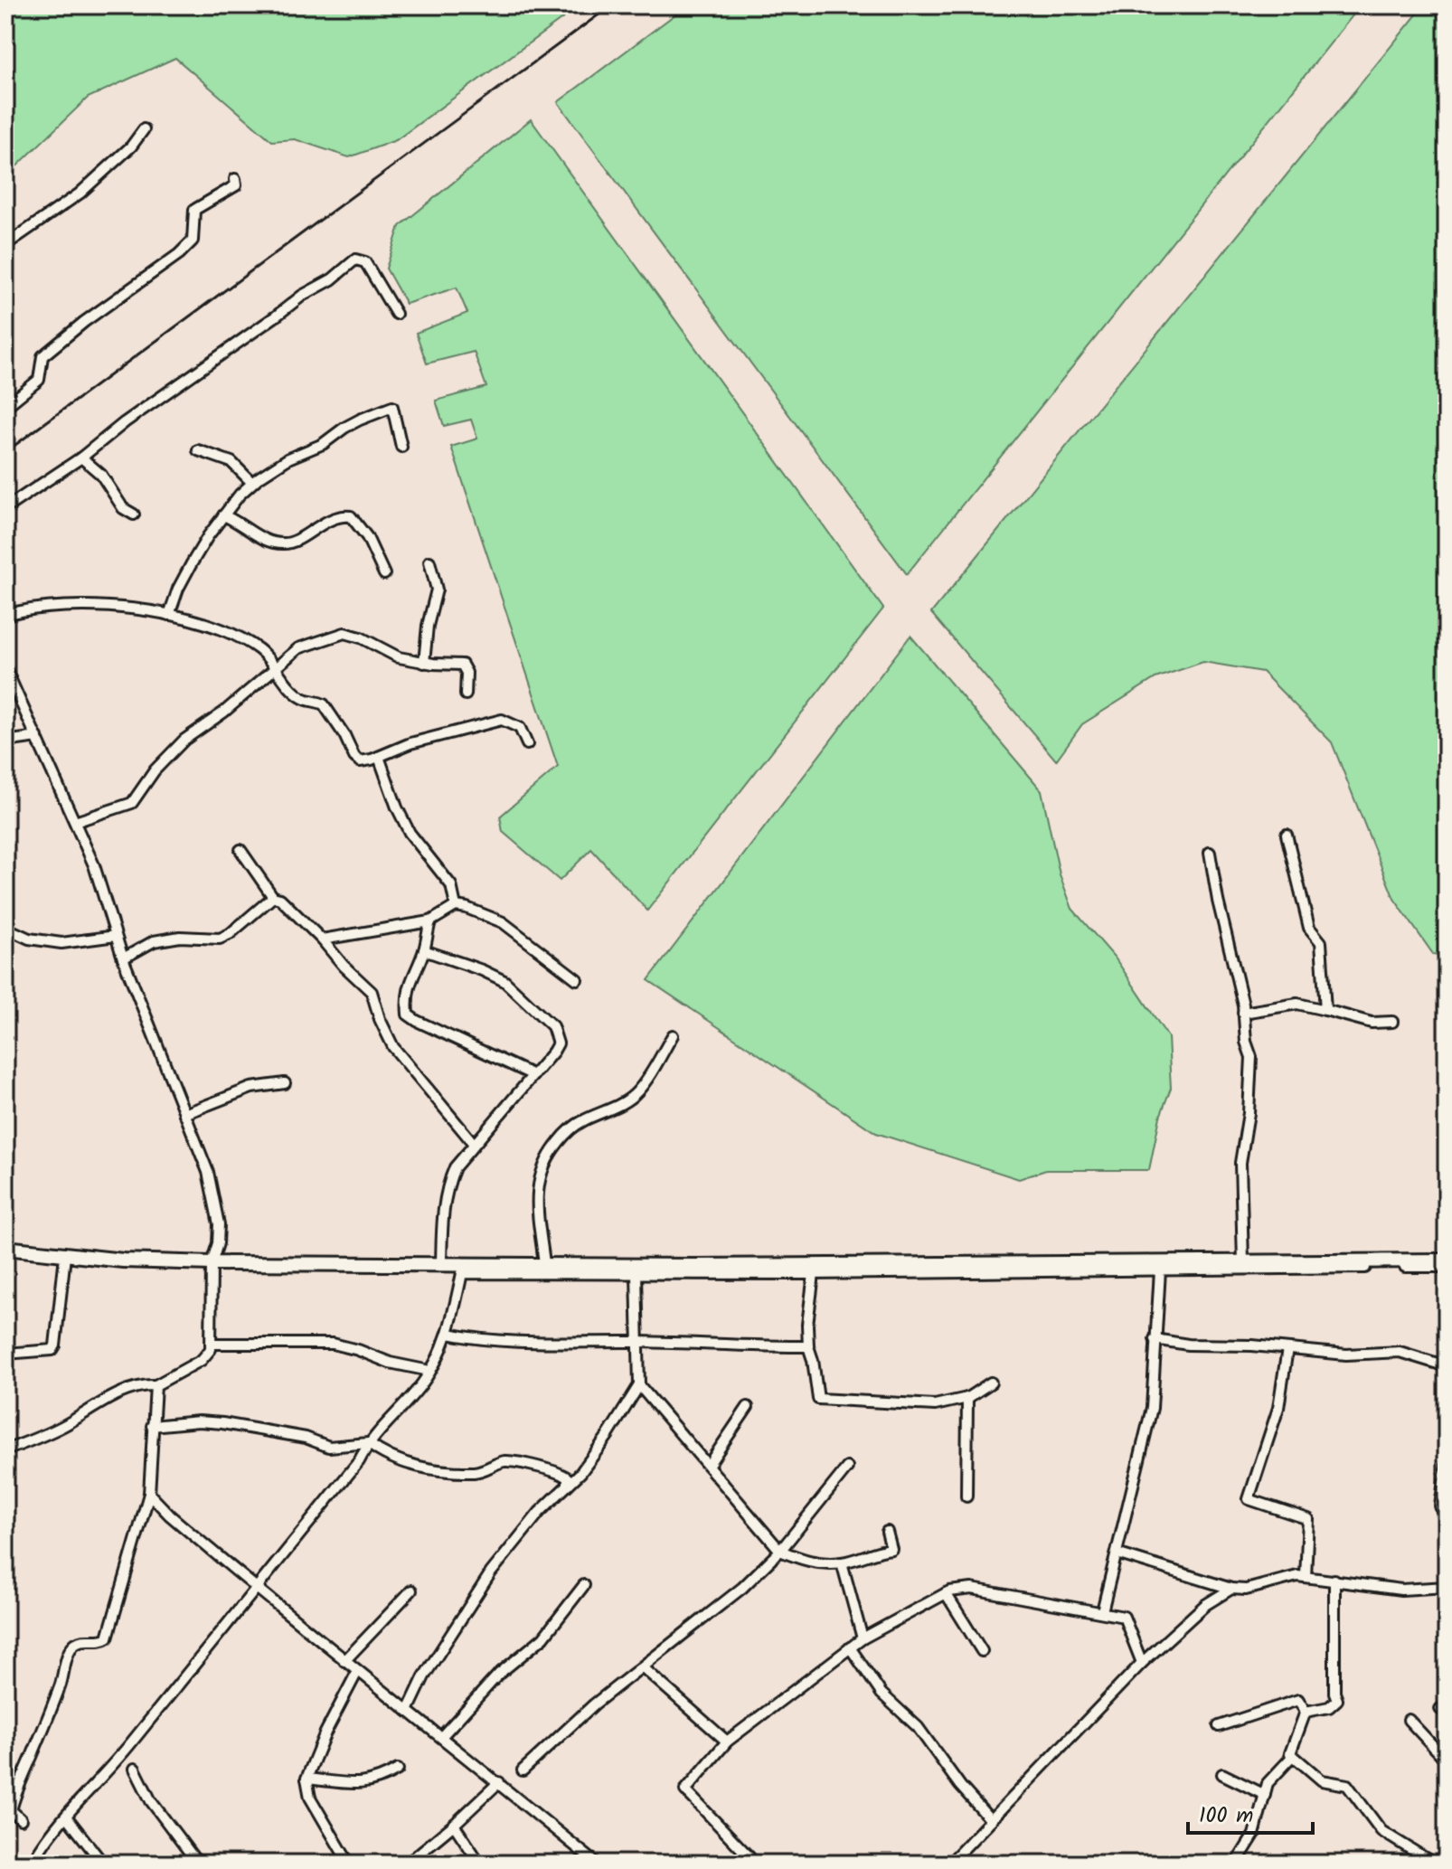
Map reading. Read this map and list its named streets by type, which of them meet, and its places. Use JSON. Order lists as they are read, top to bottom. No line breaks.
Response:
{"scale_bar":"100 m"}
